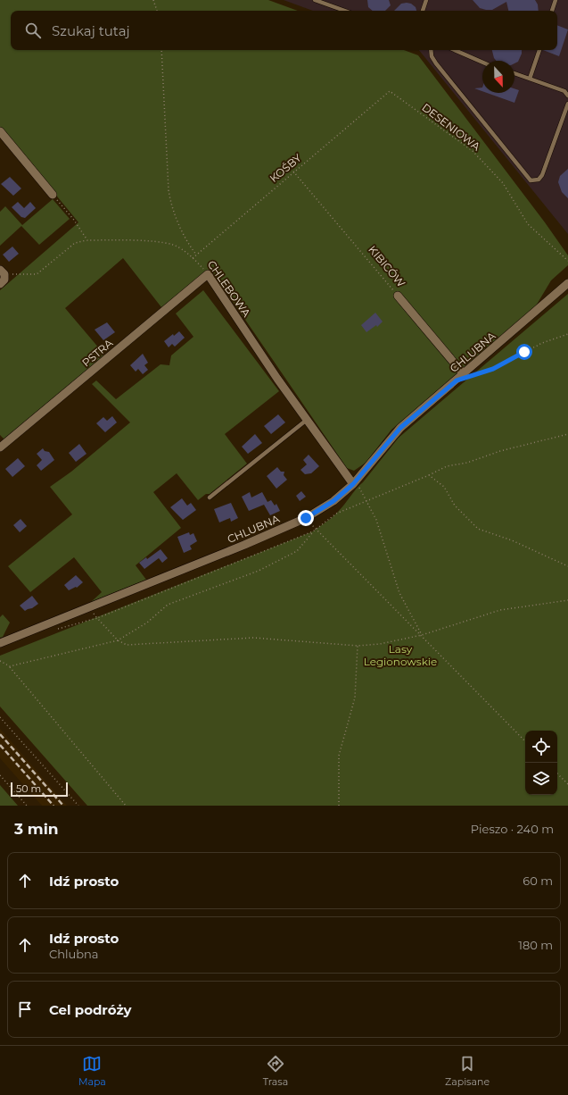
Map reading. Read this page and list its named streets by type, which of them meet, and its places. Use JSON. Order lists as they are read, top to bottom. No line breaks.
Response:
{"streets":{"street":["KIBICÓW","CHLEBOWA","CHLUBNA","PSTRA"],"path":["DESENIOWA","KOŚBY"]},"crossings":[["DESENIOWA","KOŚBY"],["KOŚBY","KIBICÓW"],["KOŚBY","CHLEBOWA"],["KIBICÓW","CHLUBNA"],["CHLEBOWA","CHLUBNA"],["CHLEBOWA","PSTRA"]],"parks":["Lasy Legionowskie"],"scale_bar":"50 m","north":"bottom","page":{"search":"Szukaj tutaj","scale":"50 m","heading":["3 min","Pieszo · 240 m"],"list":[["Idź prosto","60 m"],["Idź prosto","Chlubna","180 m"],"Cel podróży"],"nav":["Mapa","Trasa","Zapisane"]}}
